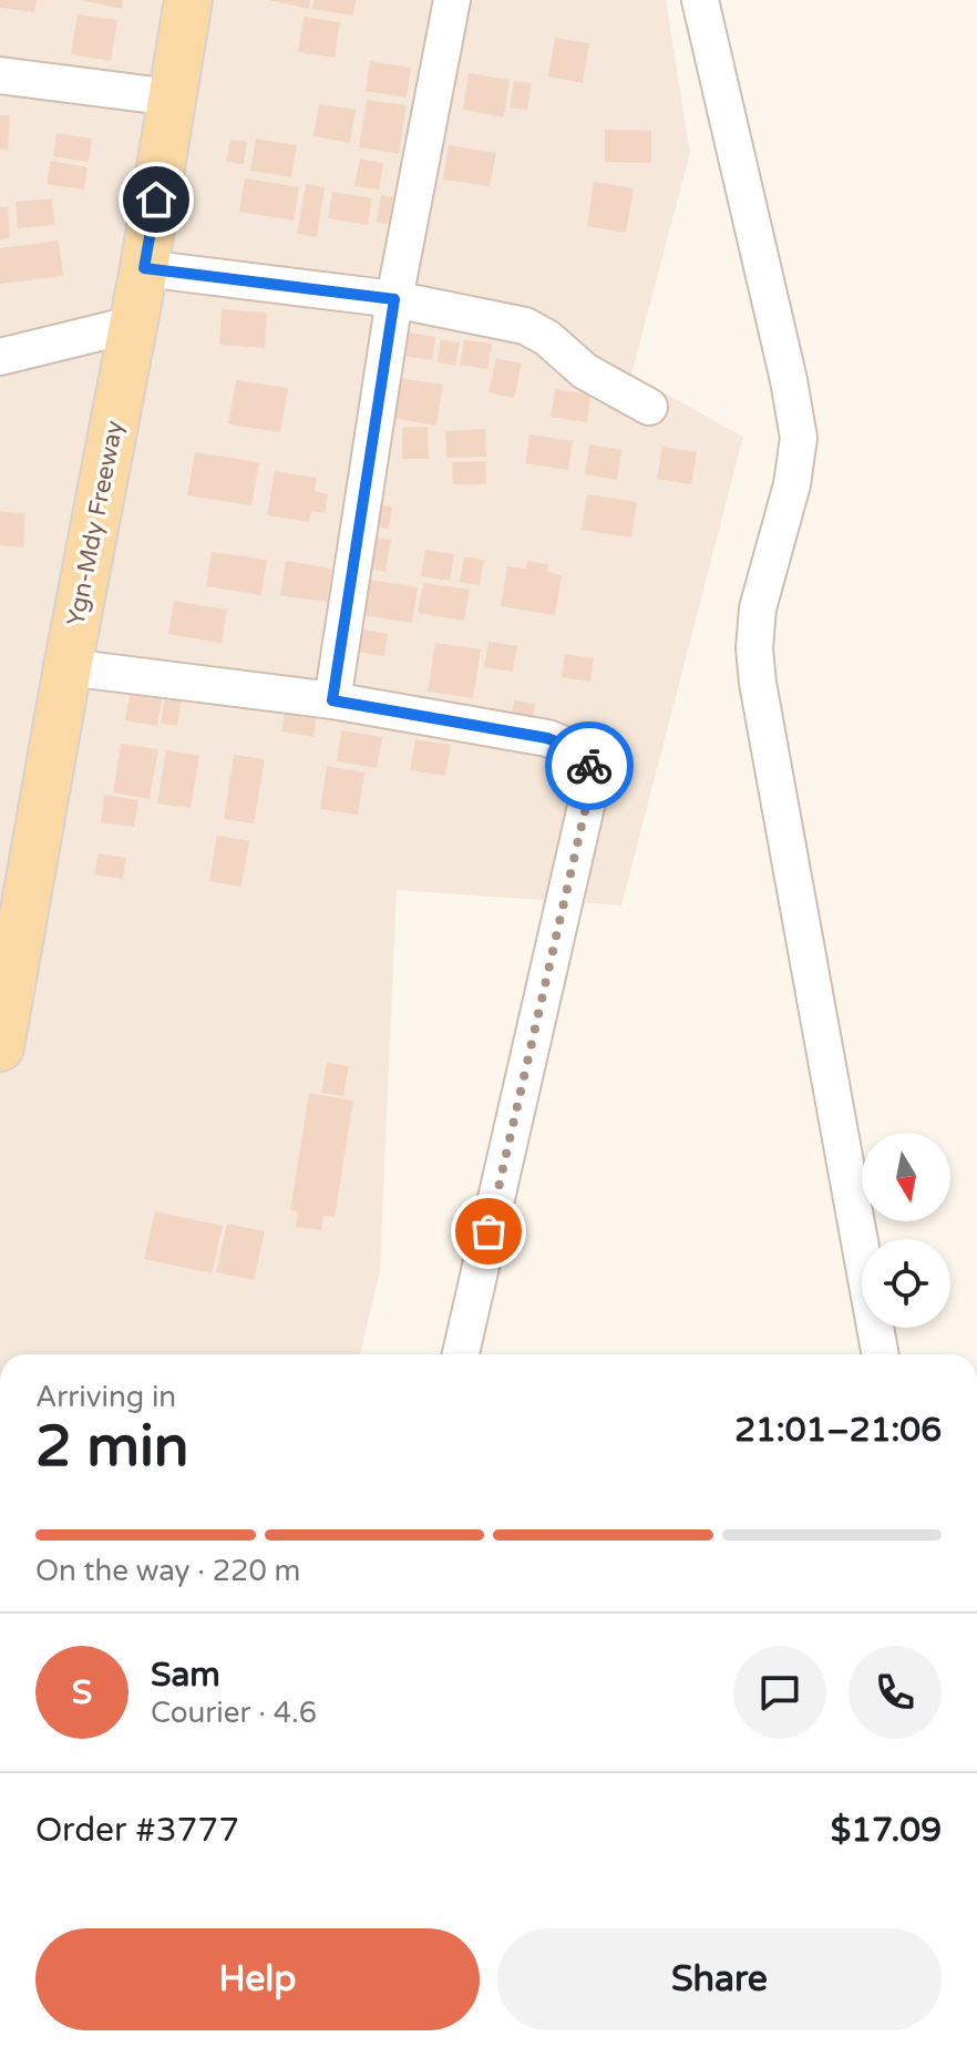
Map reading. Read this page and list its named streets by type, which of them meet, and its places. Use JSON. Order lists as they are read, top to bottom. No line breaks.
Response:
{"streets":{"main road":["Ygn-Mdy Freeway"]},"north":"bottom","page":{"heading":["2 min","Arriving in","21:01–21:06"],"panel":["Sam","Courier · 4.6","Order #3777","$17.09"],"bar":"On the way · 220 m","round":"S","buttons":["Help","Share"]}}
